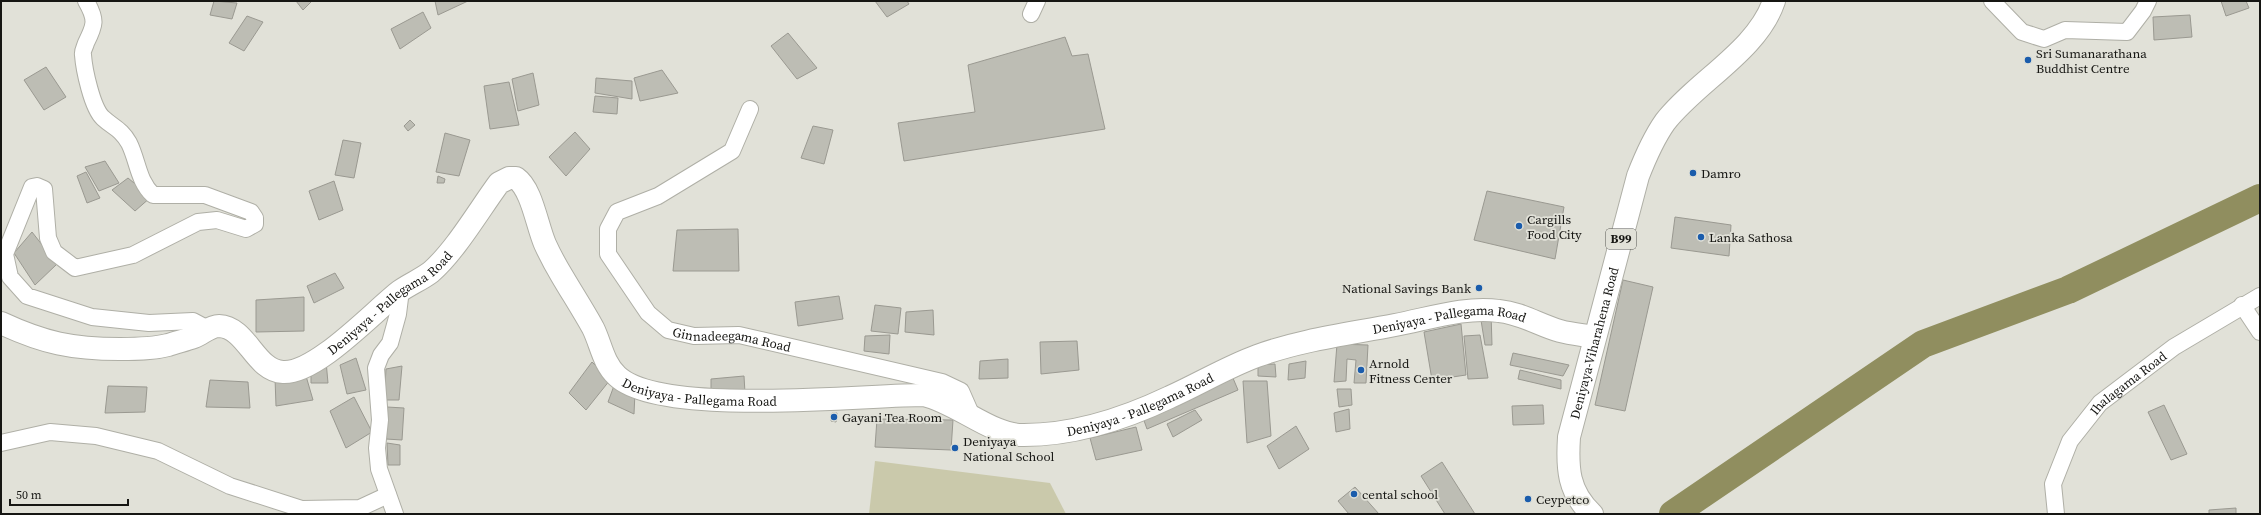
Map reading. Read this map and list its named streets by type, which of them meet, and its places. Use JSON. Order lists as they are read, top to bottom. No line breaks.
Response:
{"streets":{"main road":["B99","Deniyaya - Pallegama Road","Deniyaya-Viharahena Road"],"street":["Ginnadeegama Road","Ihalagama Road"]},"crossings":[["Deniyaya - Pallegama Road","Ginnadeegama Road"],["Deniyaya - Pallegama Road","Deniyaya-Viharahena Road"]],"places":["Sri Sumanarathana Buddhist Centre","Damro","Cargills Food City","Lanka Sathosa","National Savings Bank","Arnold Fitness Center","Gayani Tea Room","Deniyaya National School","cental school","Ceypetco"],"scale_bar":"50 m"}
